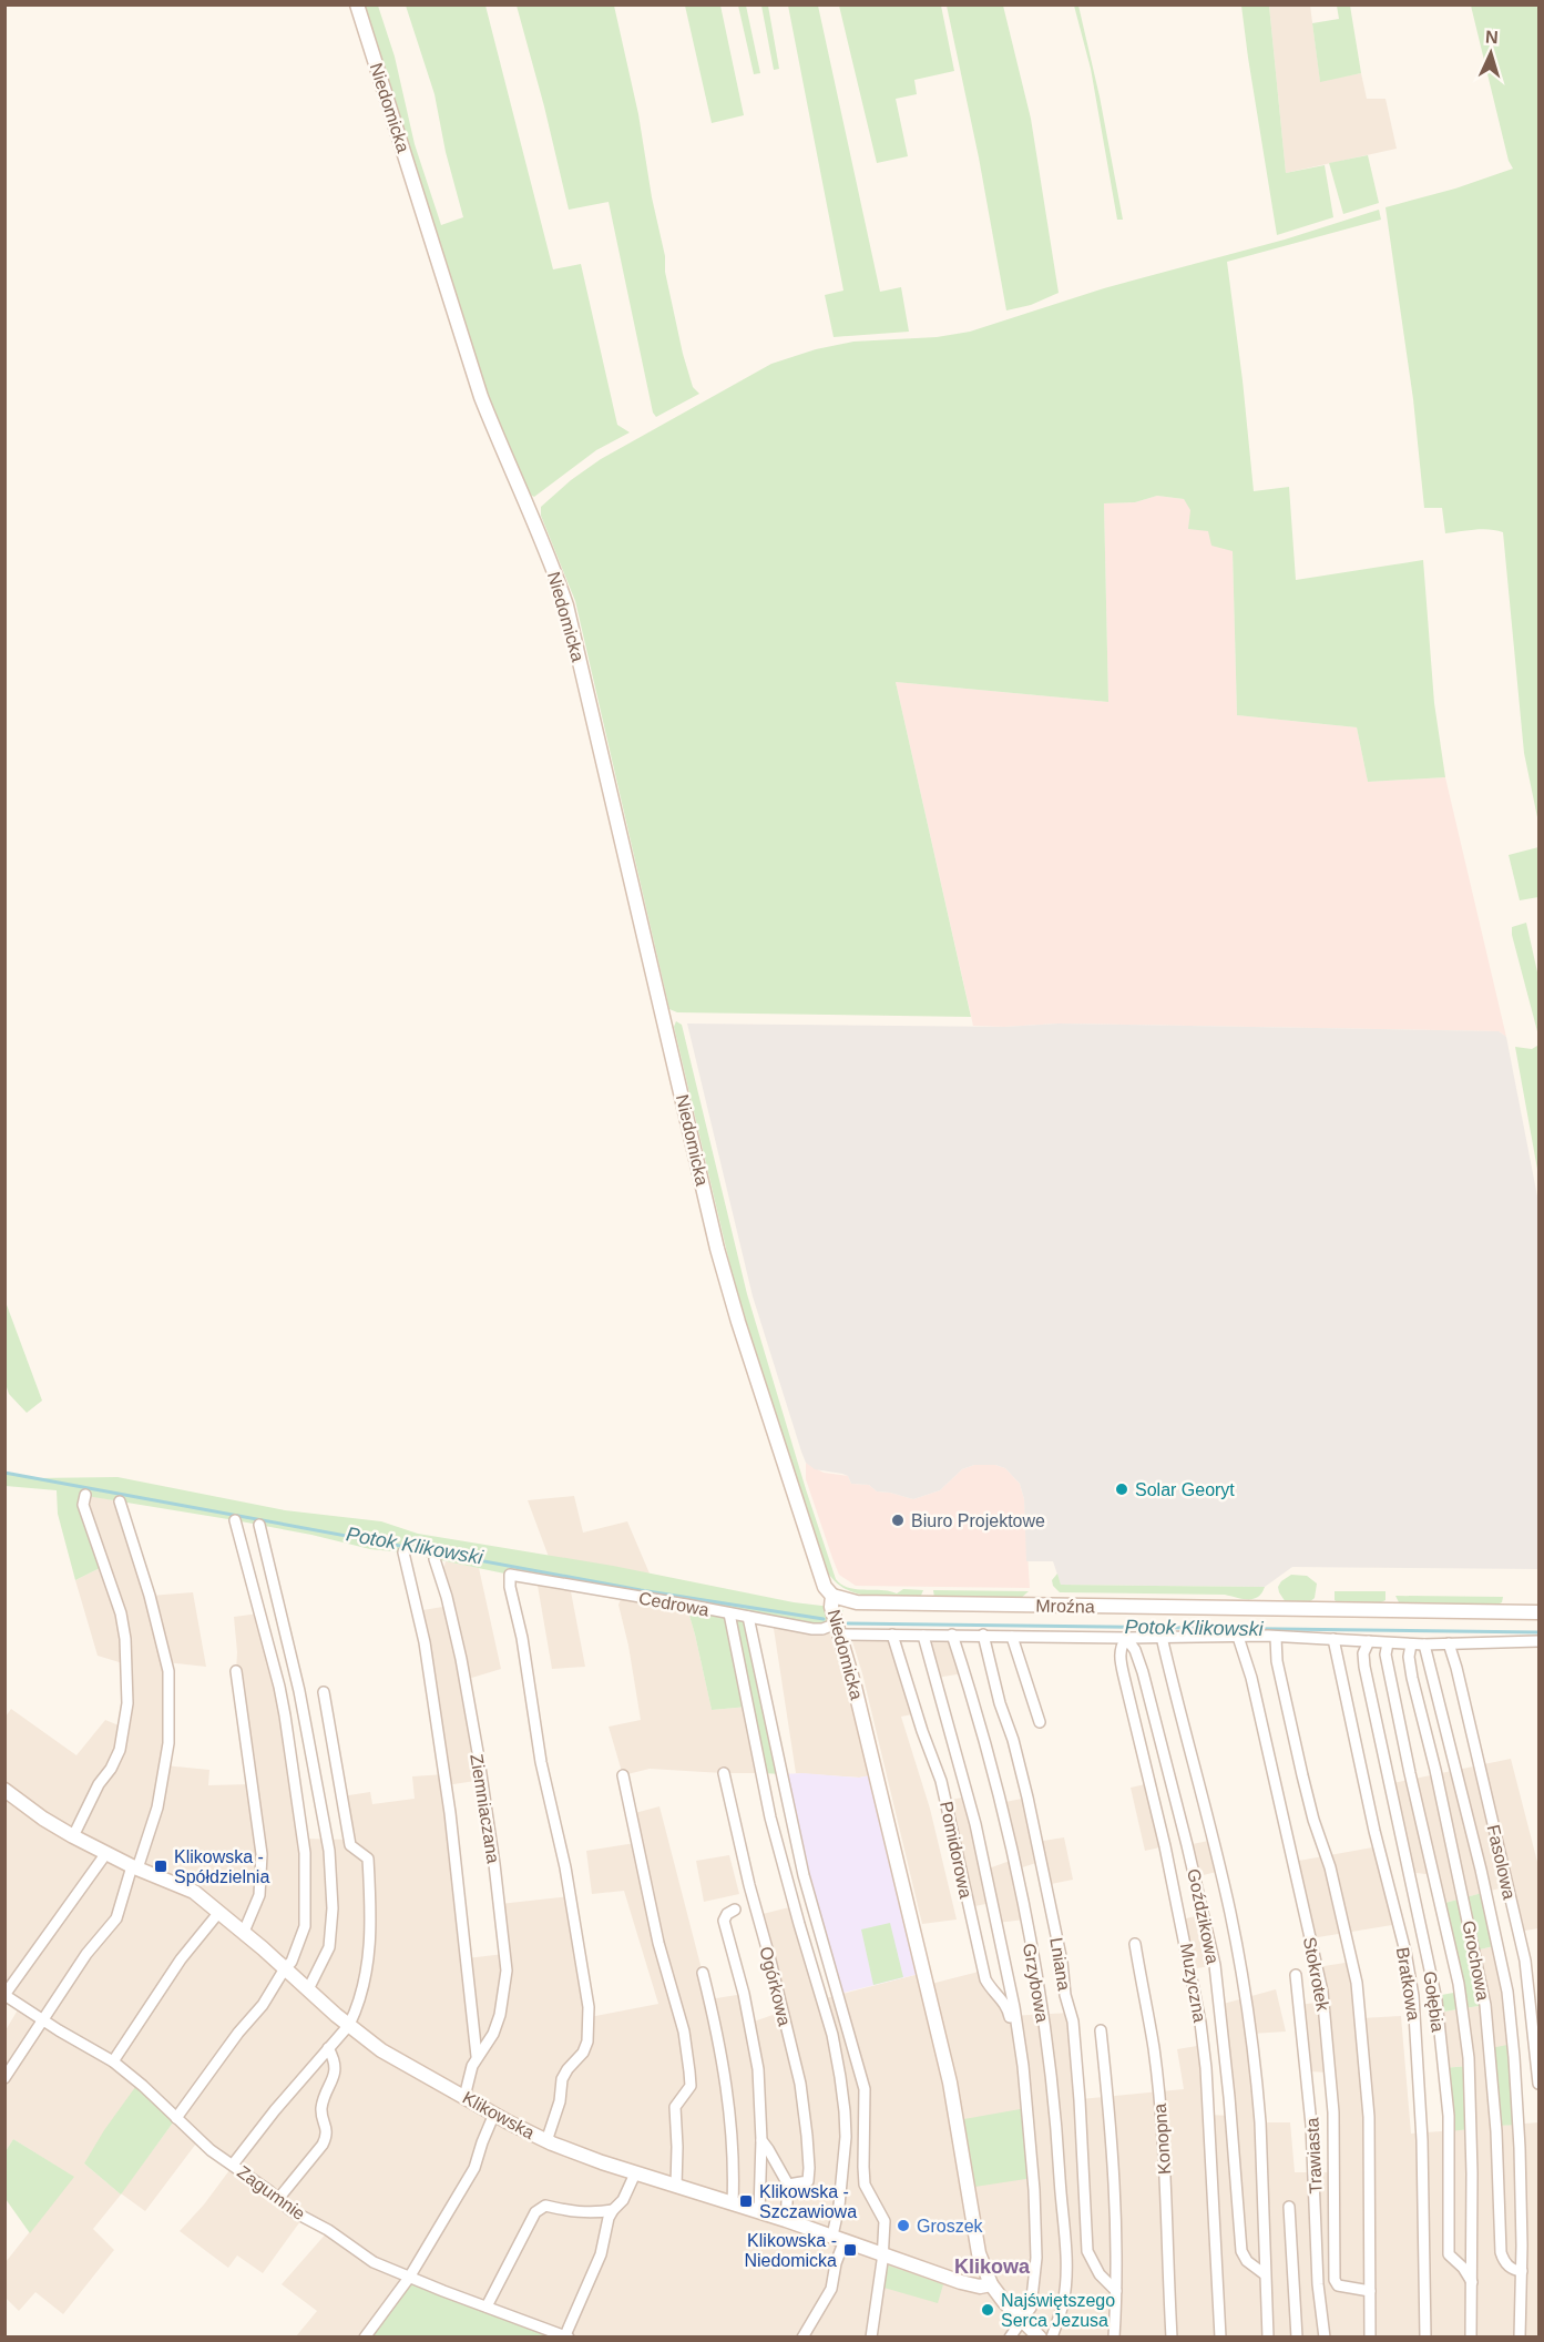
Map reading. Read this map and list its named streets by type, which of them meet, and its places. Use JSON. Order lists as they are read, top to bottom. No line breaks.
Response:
{"streets":{"main road":["Niedomicka","Mroźna","Klikowska"],"street":["Cedrowa","Ziemniaczana","Pomidorowa","Fasolowa","Goździkowa","Grochowa","Lniana","Stokrotek","Grzybowa","Muzyczna","Bratkowa","Ogórkowa","Gołębia","Konopna","Trawiasta","Zagumnie"]},"crossings":[["Niedomicka","Cedrowa"],["Niedomicka","Mroźna"],["Niedomicka","Klikowska"],["Cedrowa","Pomidorowa"],["Cedrowa","Fasolowa"],["Cedrowa","Goździkowa"],["Cedrowa","Grochowa"],["Cedrowa","Lniana"],["Cedrowa","Stokrotek"],["Cedrowa","Grzybowa"],["Cedrowa","Muzyczna"],["Cedrowa","Bratkowa"],["Cedrowa","Gołębia"],["Cedrowa","Klikowska"],["Ziemniaczana","Klikowska"],["Goździkowa","Muzyczna"]],"districts":["Klikowa"],"water":["Potok Klikowski"],"places":{"other":["Solar Georyt","Biuro Projektowe","Groszek","Najświętszego Serca Jezusa"],"transit":["Klikowska - Spółdzielnia","Klikowska - Szczawiowa","Klikowska - Niedomicka"]},"north":"top"}
